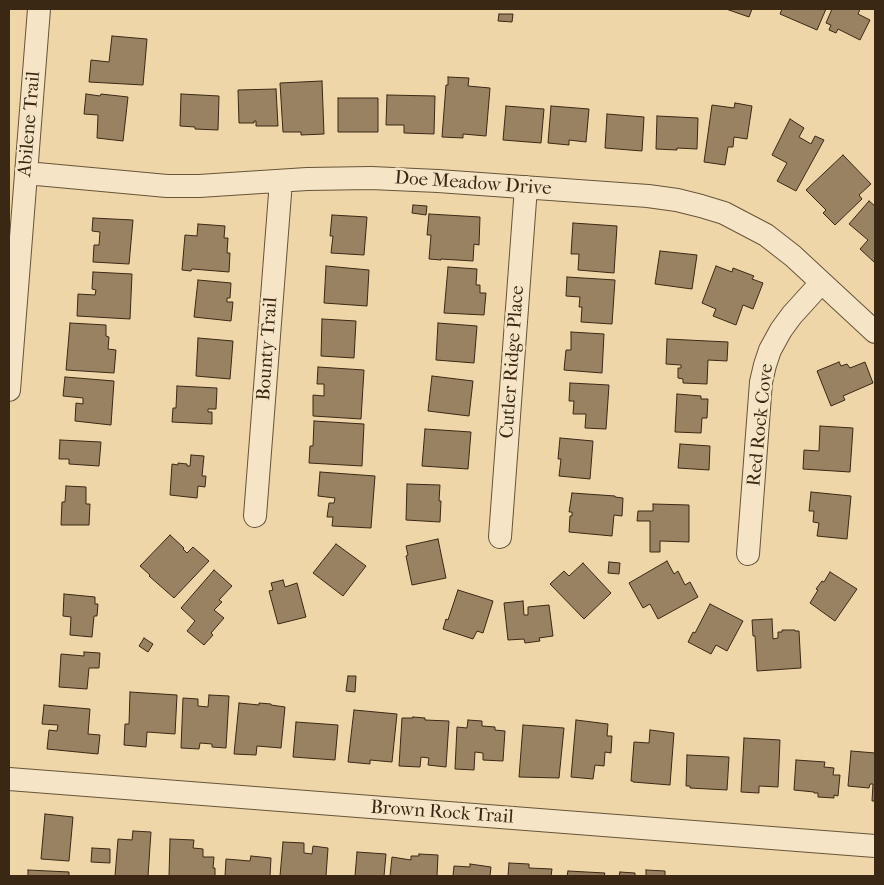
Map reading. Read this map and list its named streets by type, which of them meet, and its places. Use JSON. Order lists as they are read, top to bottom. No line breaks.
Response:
{"streets":{"street":["Abilene Trail","Doe Meadow Drive","Bounty Trail","Cutler Ridge Place","Red Rock Cove","Brown Rock Trail"]},"crossings":[["Abilene Trail","Doe Meadow Drive"],["Doe Meadow Drive","Bounty Trail"],["Doe Meadow Drive","Cutler Ridge Place"],["Doe Meadow Drive","Red Rock Cove"]]}
